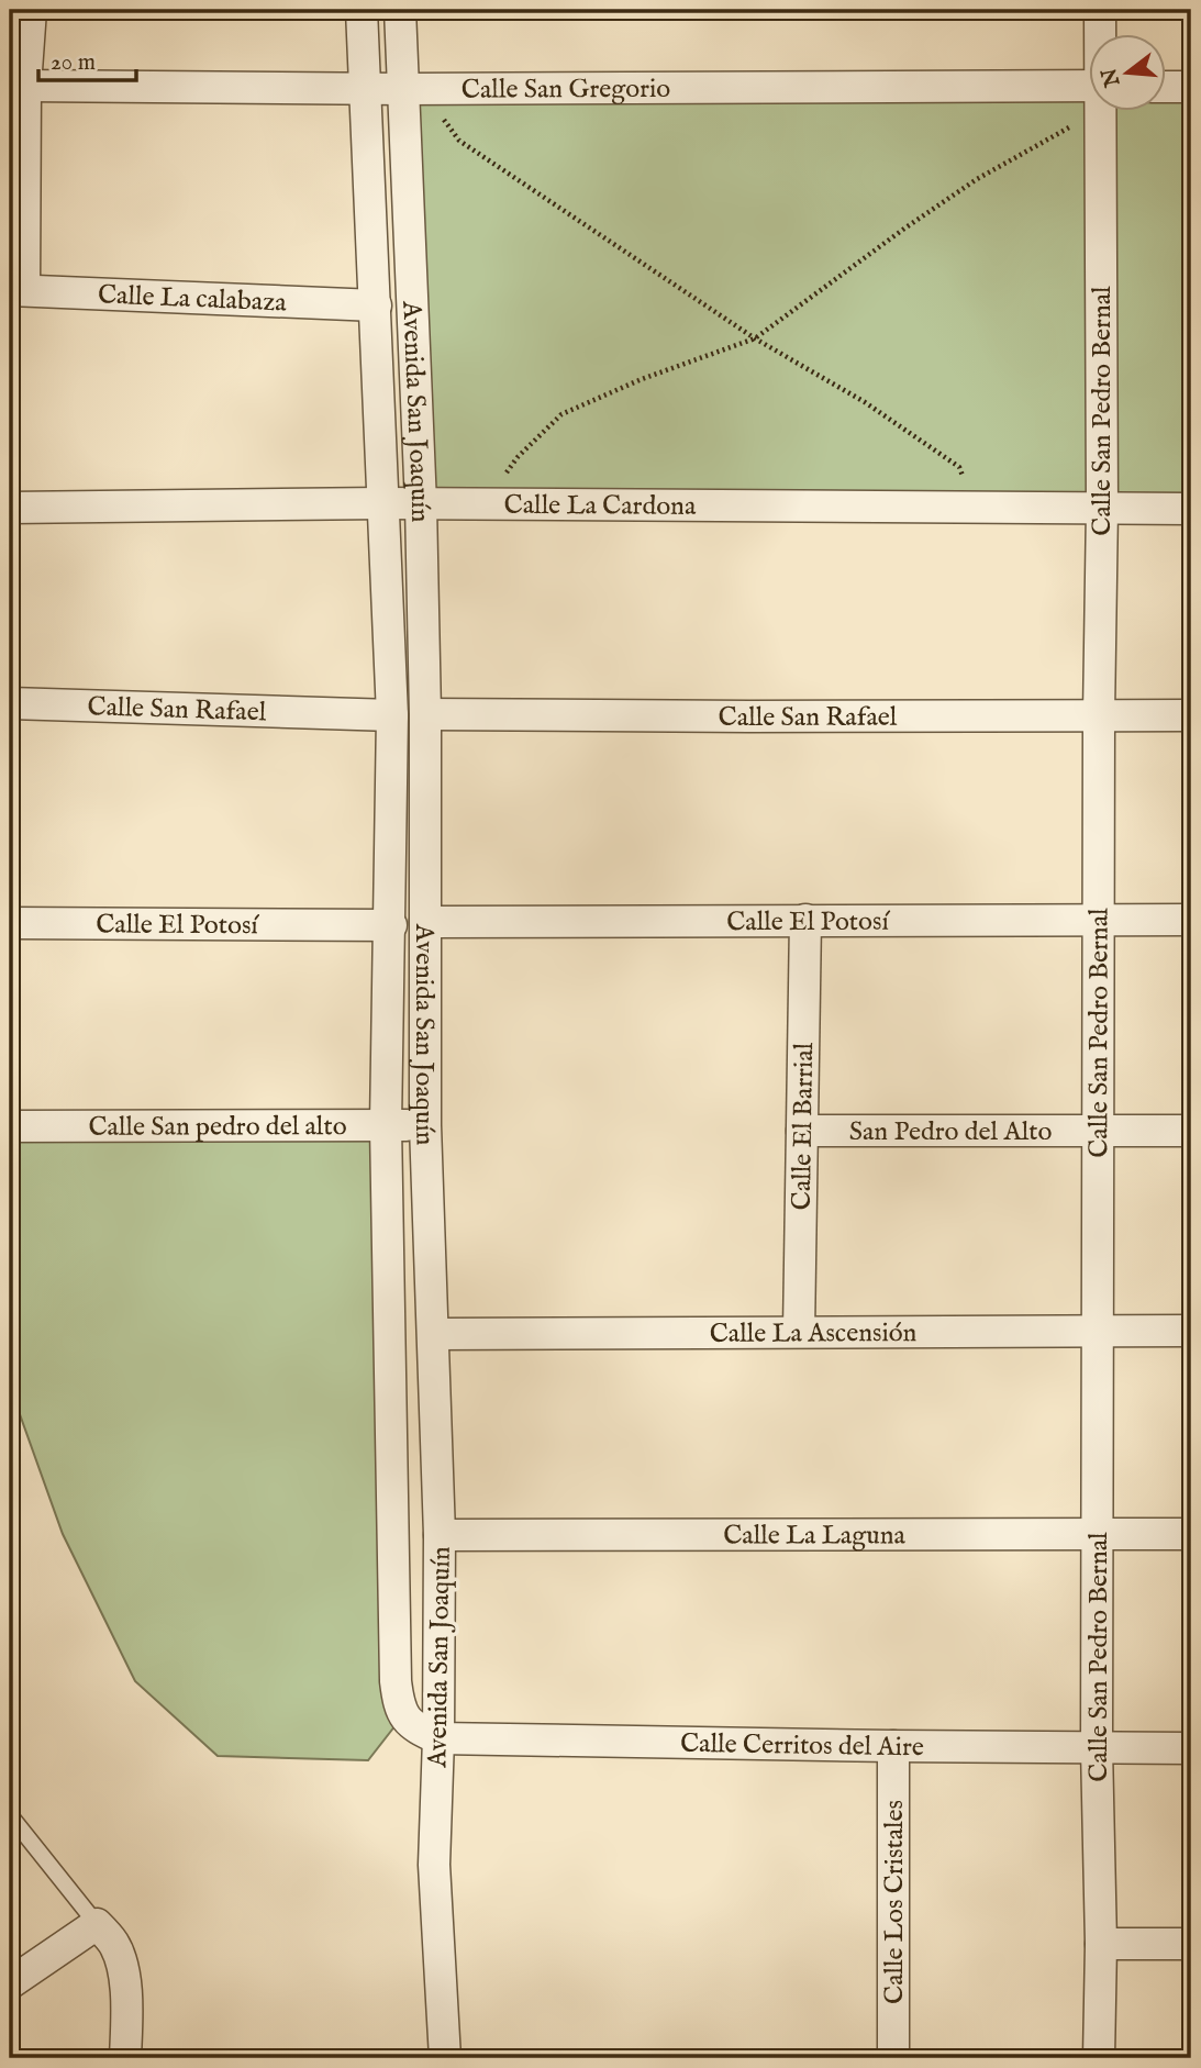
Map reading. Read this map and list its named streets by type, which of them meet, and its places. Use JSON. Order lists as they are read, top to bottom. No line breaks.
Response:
{"streets":{"street":["Calle San Gregorio","Calle La calabaza","Avenida San Joaquín","Calle San Pedro Bernal","Calle La Cardona","Calle San Rafael","Calle El Potosí","Calle San pedro del alto","Calle El Barrial","San Pedro del Alto","Calle La Ascensión","Calle La Laguna","Calle Cerritos del Aire","Calle Los Cristales"]},"crossings":[["Calle San Gregorio","Avenida San Joaquín"],["Calle La calabaza","Avenida San Joaquín"],["Avenida San Joaquín","Calle La Cardona"],["Avenida San Joaquín","Calle San Rafael"],["Avenida San Joaquín","Calle El Potosí"],["Avenida San Joaquín","Calle San pedro del alto"],["Avenida San Joaquín","Calle La Ascensión"],["Avenida San Joaquín","Calle La Laguna"],["Avenida San Joaquín","Calle Cerritos del Aire"],["Calle San Pedro Bernal","Calle La Cardona"],["Calle San Pedro Bernal","Calle San Rafael"],["Calle San Pedro Bernal","Calle El Potosí"],["Calle San Pedro Bernal","San Pedro del Alto"],["Calle San Pedro Bernal","Calle La Ascensión"],["Calle San Pedro Bernal","Calle La Laguna"],["Calle San Pedro Bernal","Calle Cerritos del Aire"],["Calle El Potosí","Calle El Barrial"],["Calle El Barrial","San Pedro del Alto"],["Calle El Barrial","Calle La Ascensión"],["Calle Cerritos del Aire","Calle Los Cristales"]],"scale_bar":"20 m","north":"left"}
